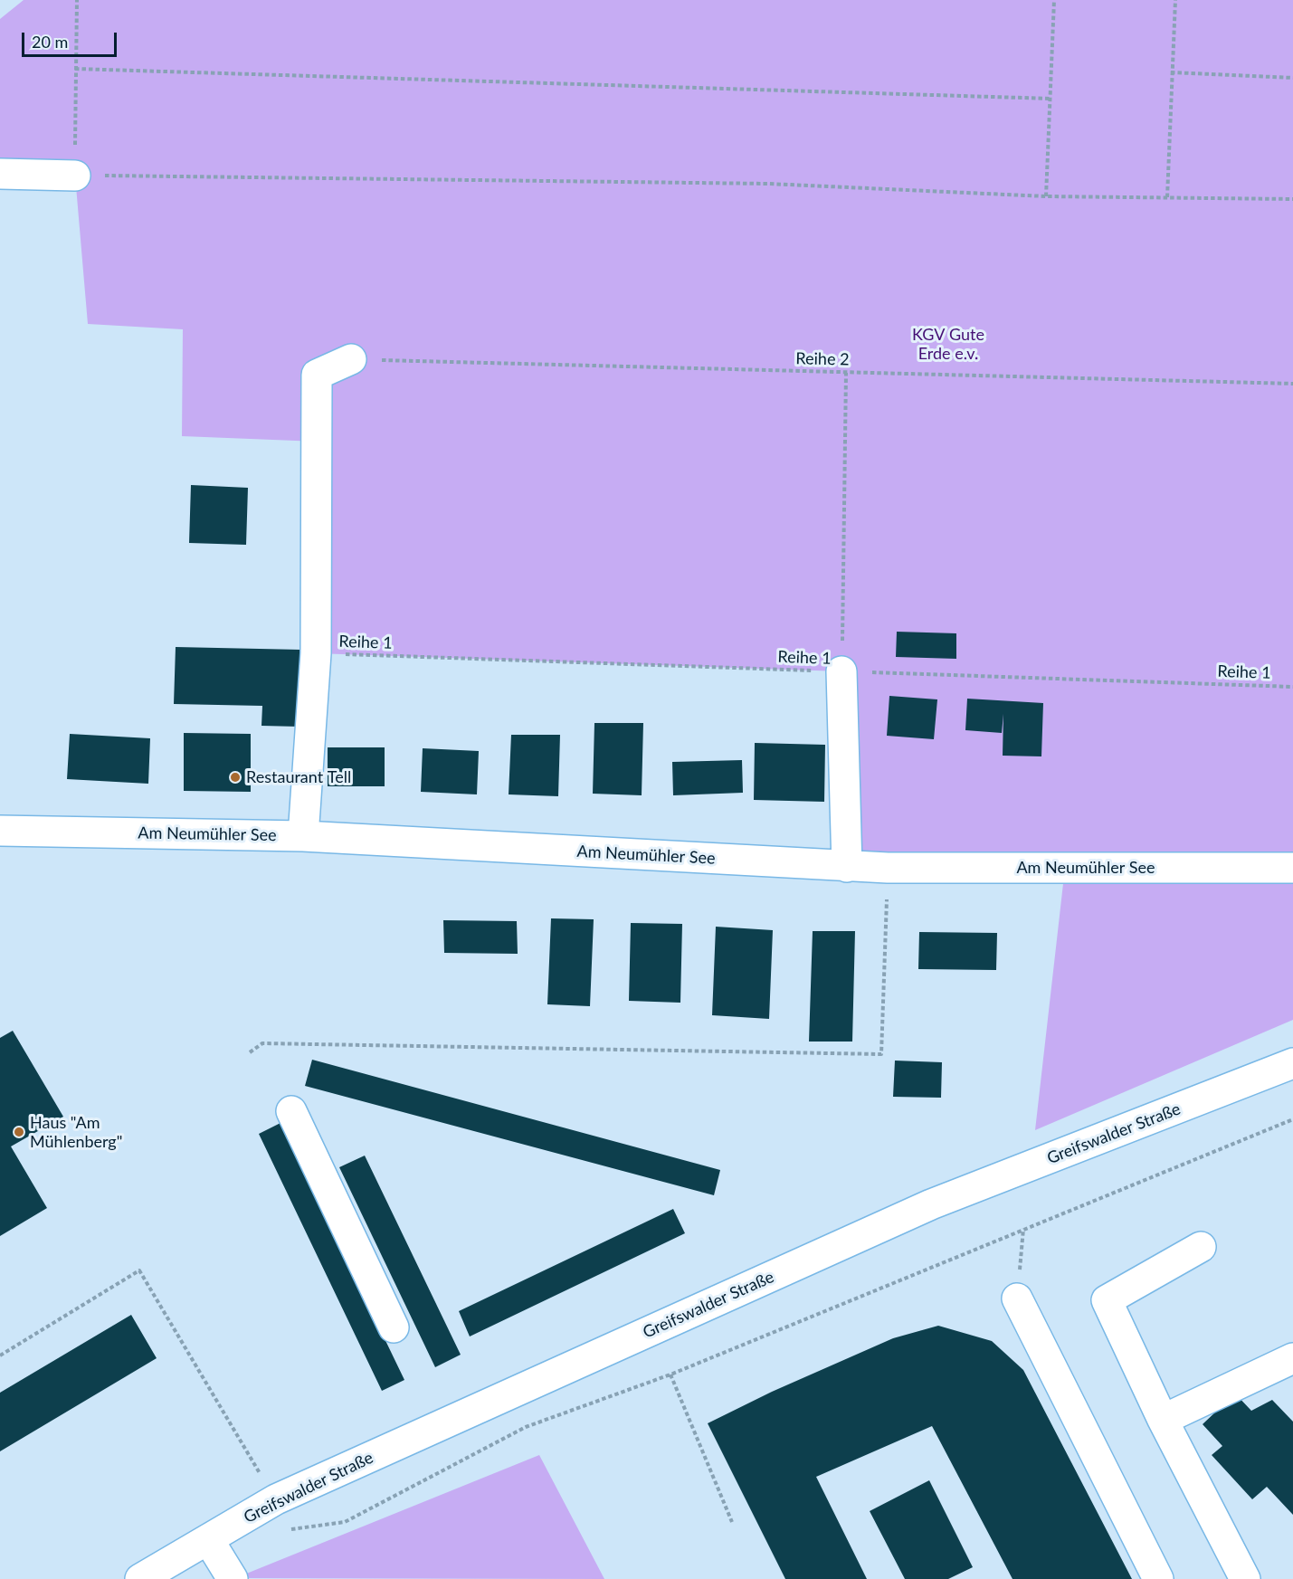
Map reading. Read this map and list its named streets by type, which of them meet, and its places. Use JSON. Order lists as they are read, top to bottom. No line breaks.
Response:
{"streets":{"street":["Am Neumühler See","Greifswalder Straße"],"path":["Reihe 2","Reihe 1"]},"parks":["KGV Gute Erde e.v."],"places":["Restaurant Tell","Haus \"Am Mühlenberg\""],"scale_bar":"20 m"}
